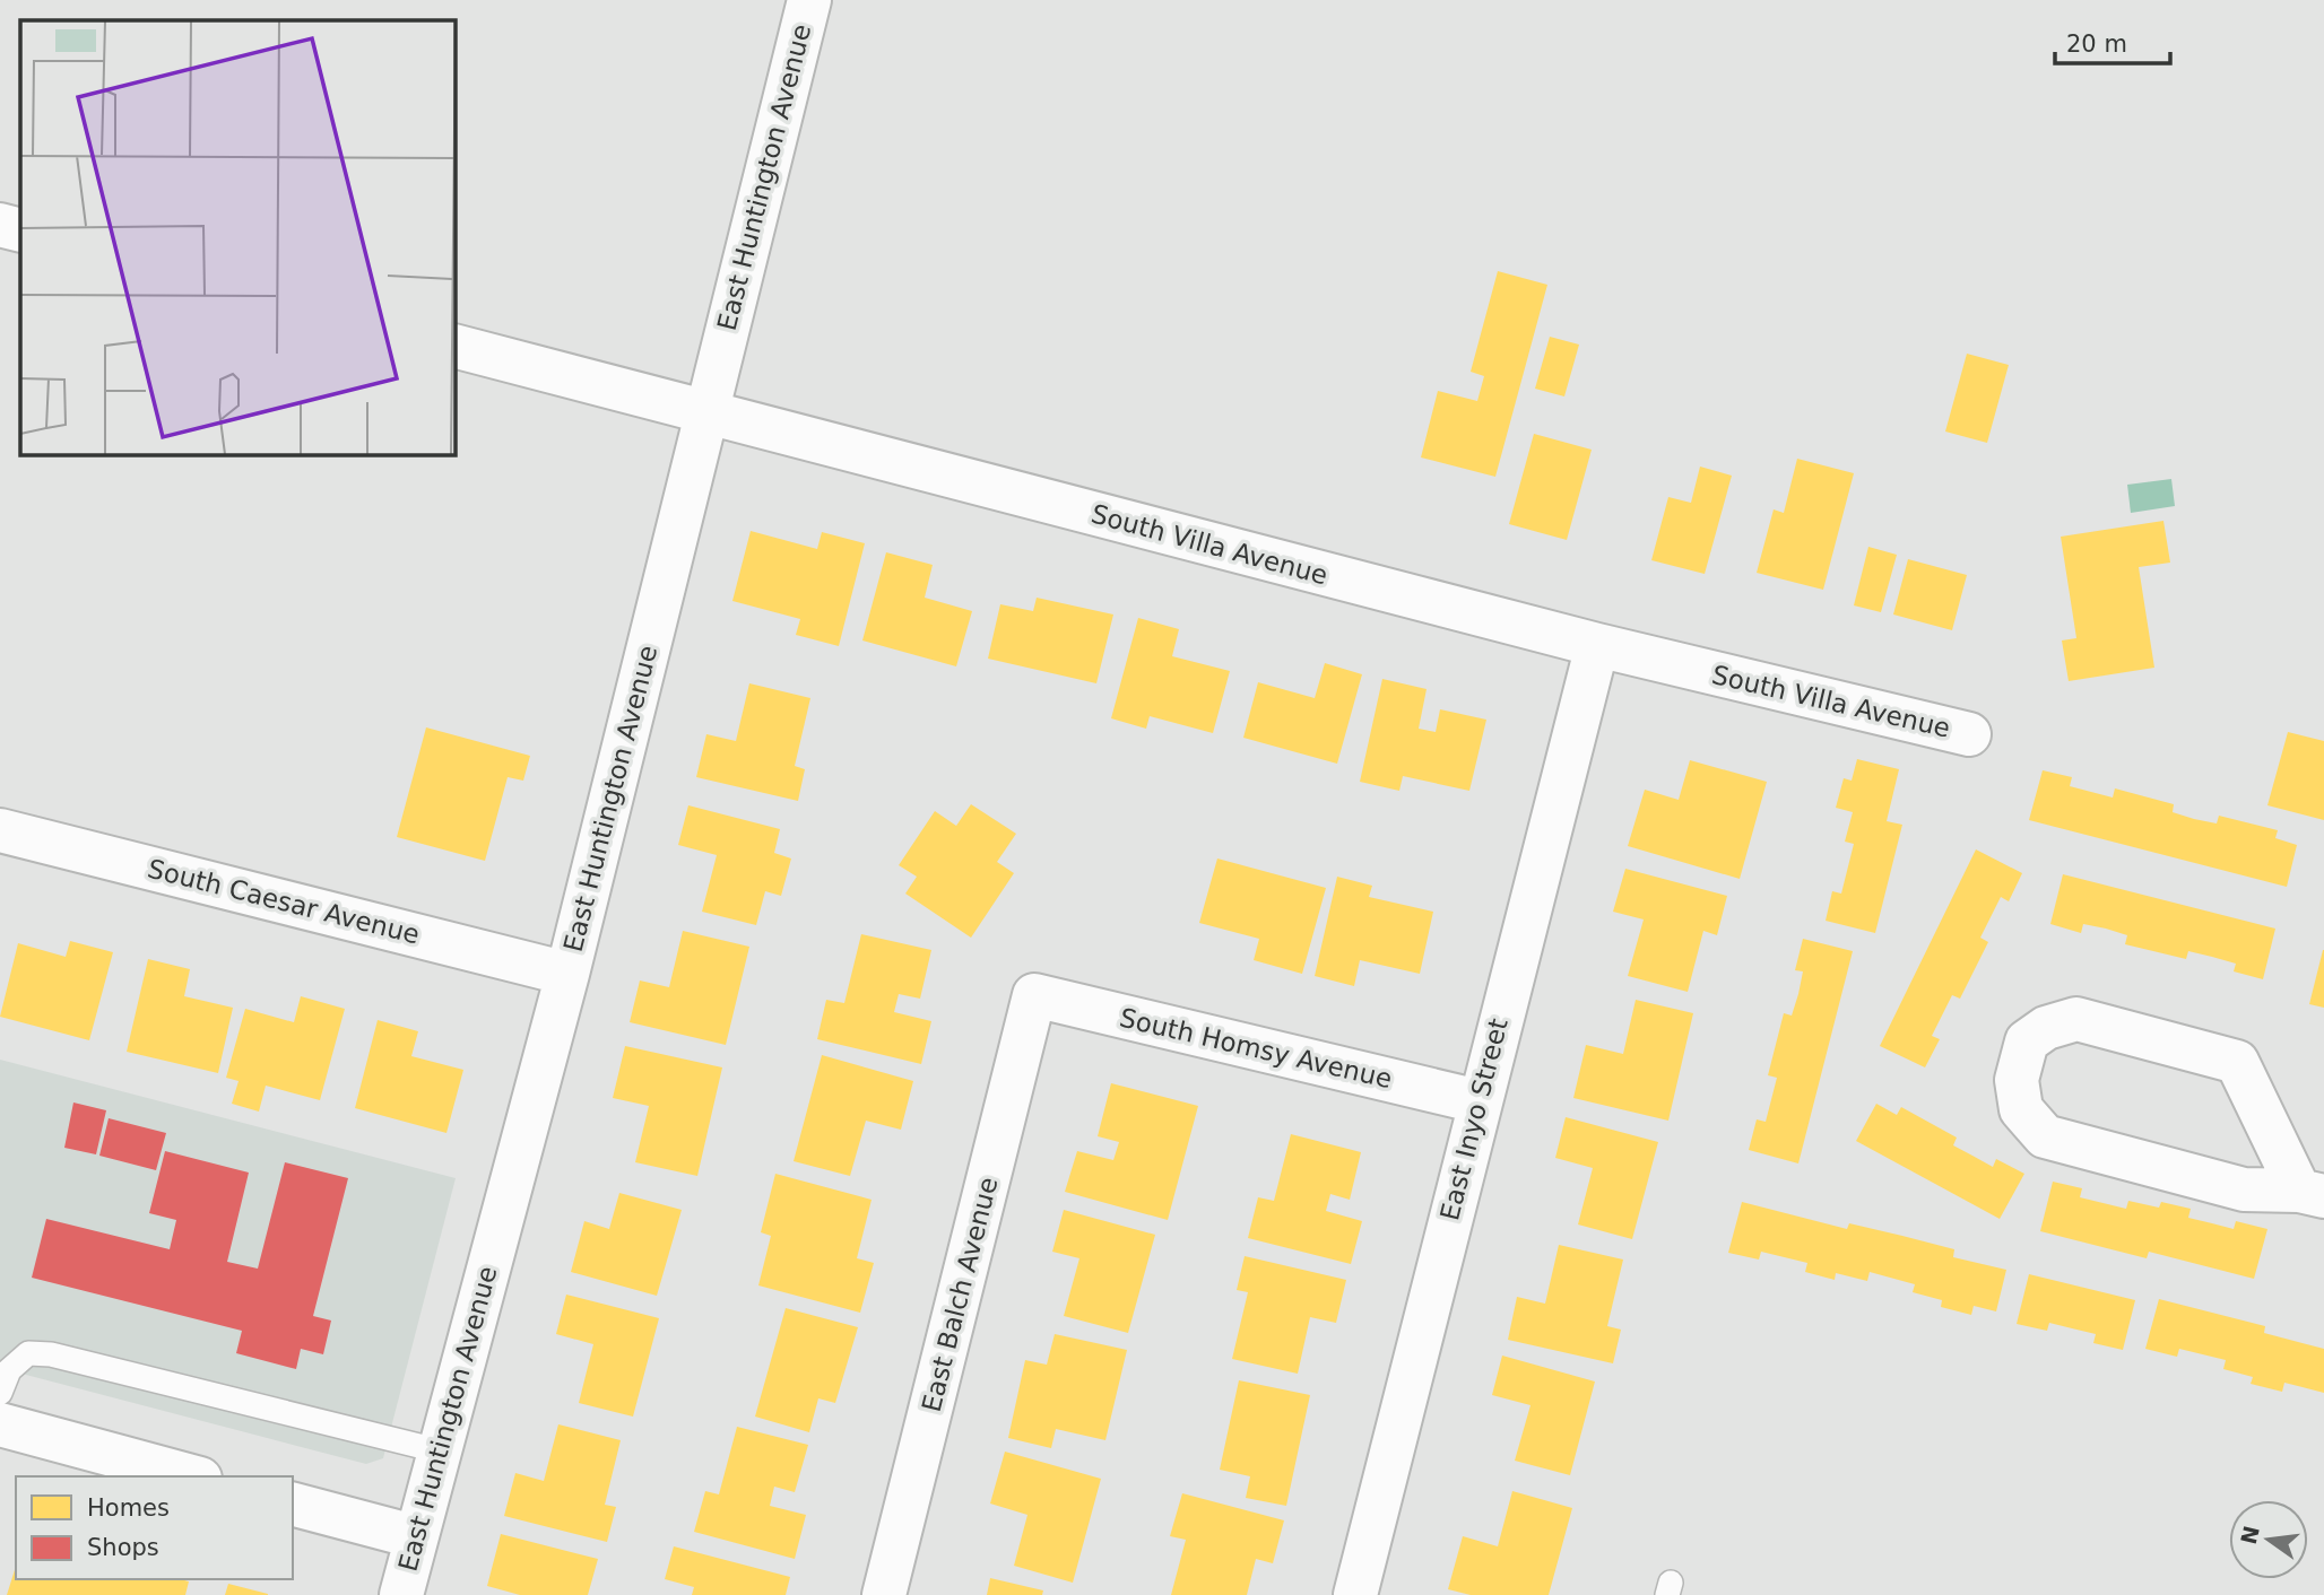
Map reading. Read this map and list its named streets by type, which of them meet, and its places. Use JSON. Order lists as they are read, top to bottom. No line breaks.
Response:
{"streets":{"street":["East Huntington Avenue","South Villa Avenue","South Caesar Avenue","South Homsy Avenue","East Inyo Street","East Balch Avenue"]},"crossings":[["East Huntington Avenue","South Villa Avenue"],["East Huntington Avenue","South Caesar Avenue"],["South Villa Avenue","East Inyo Street"],["South Homsy Avenue","East Inyo Street"],["South Homsy Avenue","East Balch Avenue"]],"legend":["Homes","Shops"],"scale_bar":"20 m","north":"left"}
